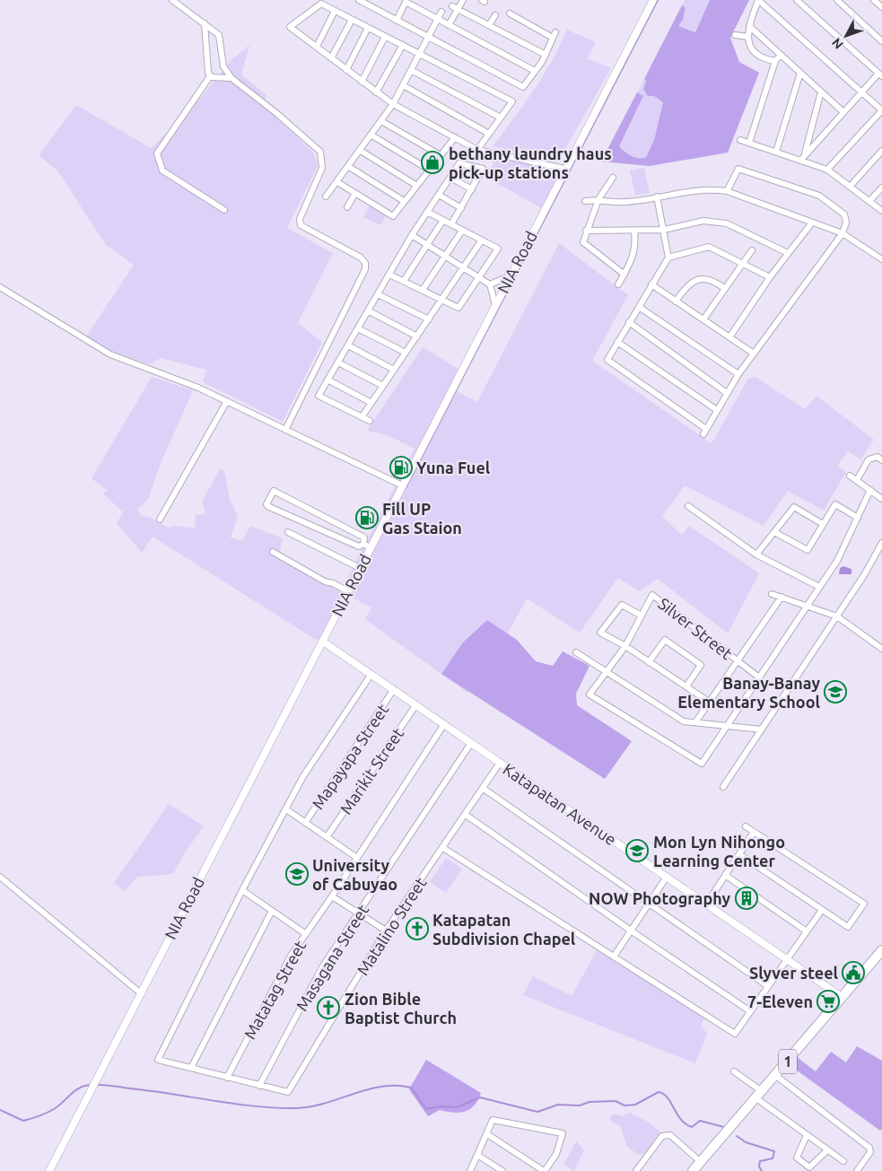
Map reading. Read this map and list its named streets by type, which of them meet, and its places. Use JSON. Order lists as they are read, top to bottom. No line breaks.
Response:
{"streets":{"highway":["1"],"street":["NIA Road","Silver Street","Mapayapa Street","Marikit Street","Katapatan Avenue","Matalino Street","Masagana Street","Matatag Street"]},"crossings":[["NIA Road","Katapatan Avenue"],["Mapayapa Street","Katapatan Avenue"],["Marikit Street","Katapatan Avenue"],["Katapatan Avenue","Matalino Street"],["Katapatan Avenue","Masagana Street"],["Katapatan Avenue","Matatag Street"],["Katapatan Avenue","1"],["Matalino Street","Masagana Street"]],"places":{"shop":["bethany laundry haus pick-up stations"],"fuel station":["Yuna Fuel","Fill UP Gas Staion"],"school or university":["Banay-Banay Elementary School","Mon Lyn Nihongo Learning Center","University of Cabuyao"],"building":["NOW Photography"],"church":["Katapatan Subdivision Chapel","Zion Bible Baptist Church"],"public building":["Slyver steel"],"supermarket":["7-Eleven"]},"north":"bottom left"}
